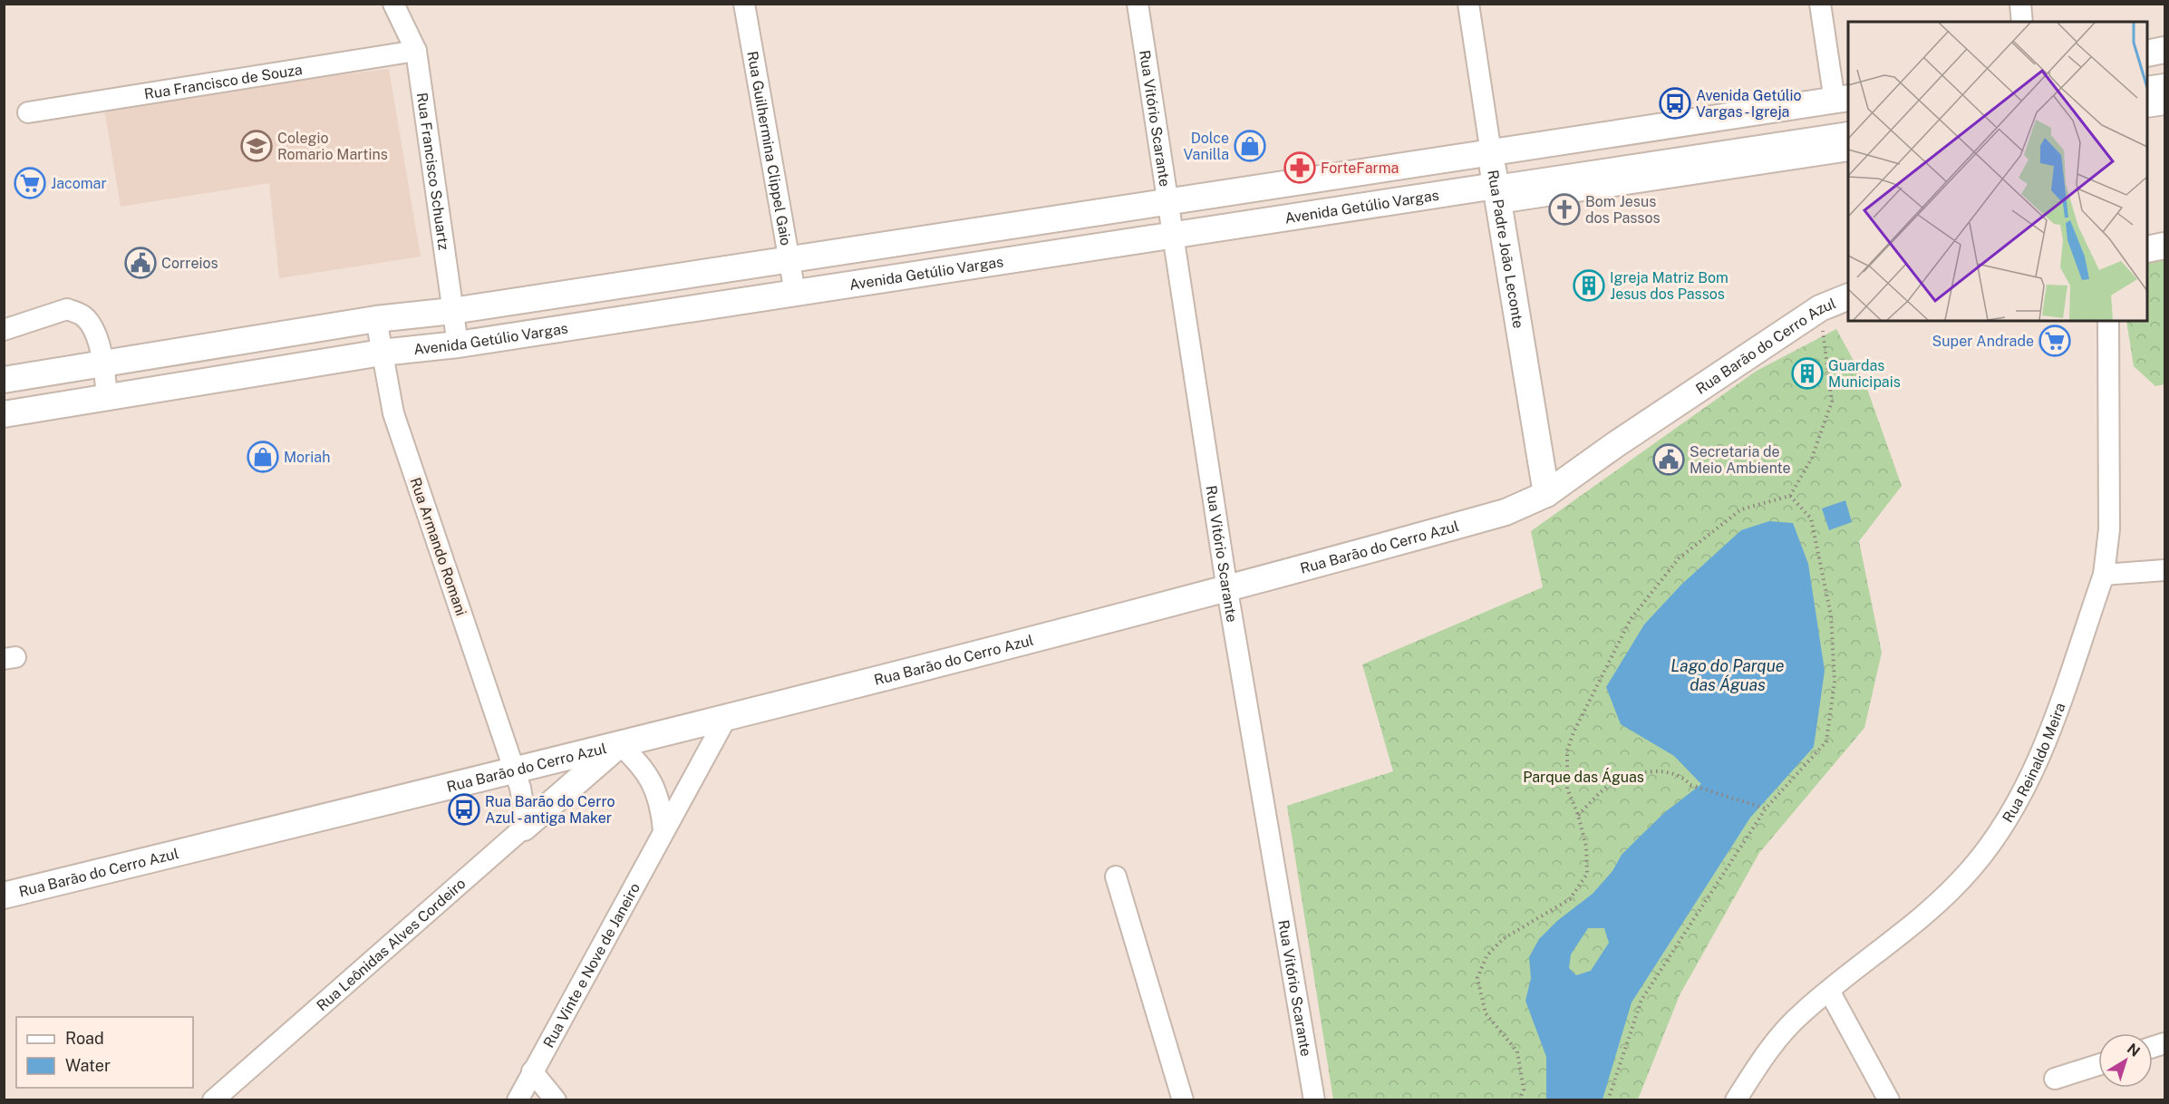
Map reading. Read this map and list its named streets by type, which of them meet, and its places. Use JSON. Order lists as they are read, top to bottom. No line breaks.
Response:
{"streets":{"main road":["Avenida Getúlio Vargas","Rua Padre João Leconte","Rua Barão do Cerro Azul"],"street":["Rua Francisco de Souza","Rua Vitório Scarante","Rua Guilhermina Clippel Gaio","Rua Francisco Schuartz","Rua Armando Romani","Rua Reinaldo Meira","Rua Leônidas Alves Cordeiro","Rua Vinte e Nove de Janeiro"]},"crossings":[["Rua Francisco de Souza","Rua Francisco Schuartz"],["Rua Vitório Scarante","Avenida Getúlio Vargas"],["Rua Vitório Scarante","Rua Barão do Cerro Azul"],["Rua Guilhermina Clippel Gaio","Avenida Getúlio Vargas"],["Rua Francisco Schuartz","Avenida Getúlio Vargas"],["Avenida Getúlio Vargas","Rua Padre João Leconte"],["Avenida Getúlio Vargas","Rua Armando Romani"],["Rua Padre João Leconte","Rua Barão do Cerro Azul"],["Rua Barão do Cerro Azul","Rua Armando Romani"],["Rua Barão do Cerro Azul","Rua Vinte e Nove de Janeiro"]],"water":["Lago do Parque das Águas"],"parks":["Parque das Águas"],"places":{"bus stop":["Avenida Getúlio Vargas - Igreja","Rua Barão do Cerro Azul - antiga Maker"],"school or university":["Colegio Romario Martins"],"shop":["Dolce Vanilla","Moriah"],"pharmacy":["ForteFarma"],"supermarket":["Jacomar","Super Andrade"],"church":["Bom Jesus dos Passos"],"public building":["Correios","Secretaria de Meio Ambiente"],"building":["Igreja Matriz Bom Jesus dos Passos","Guardas Municipais"]},"legend":["Road","Water"],"north":"top right"}
